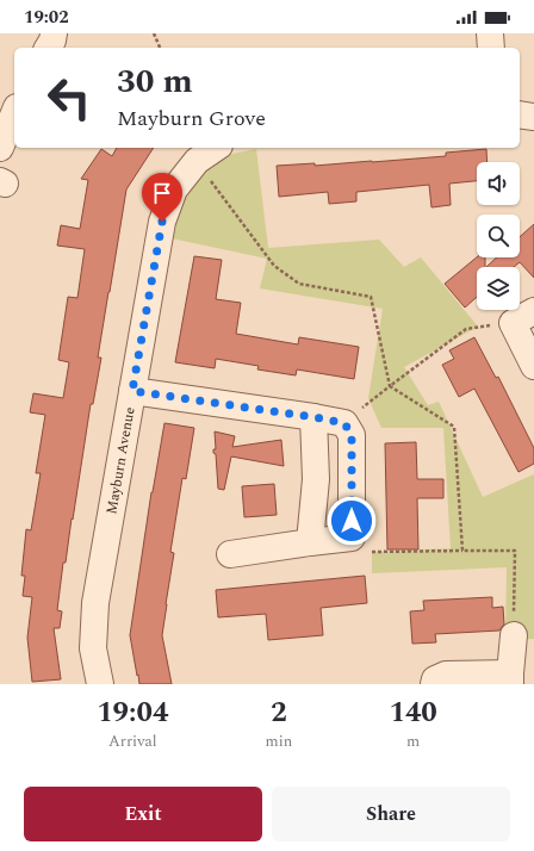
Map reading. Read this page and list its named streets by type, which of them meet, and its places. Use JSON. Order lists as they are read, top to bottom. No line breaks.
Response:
{"streets":{"street":["Mayburn Avenue"]},"page":{"status":"19:02","turn":["30 m","Mayburn Grove"],"eta":["19:04","Arrival","2","min","140","m"],"buttons":["Exit","Share"]}}
